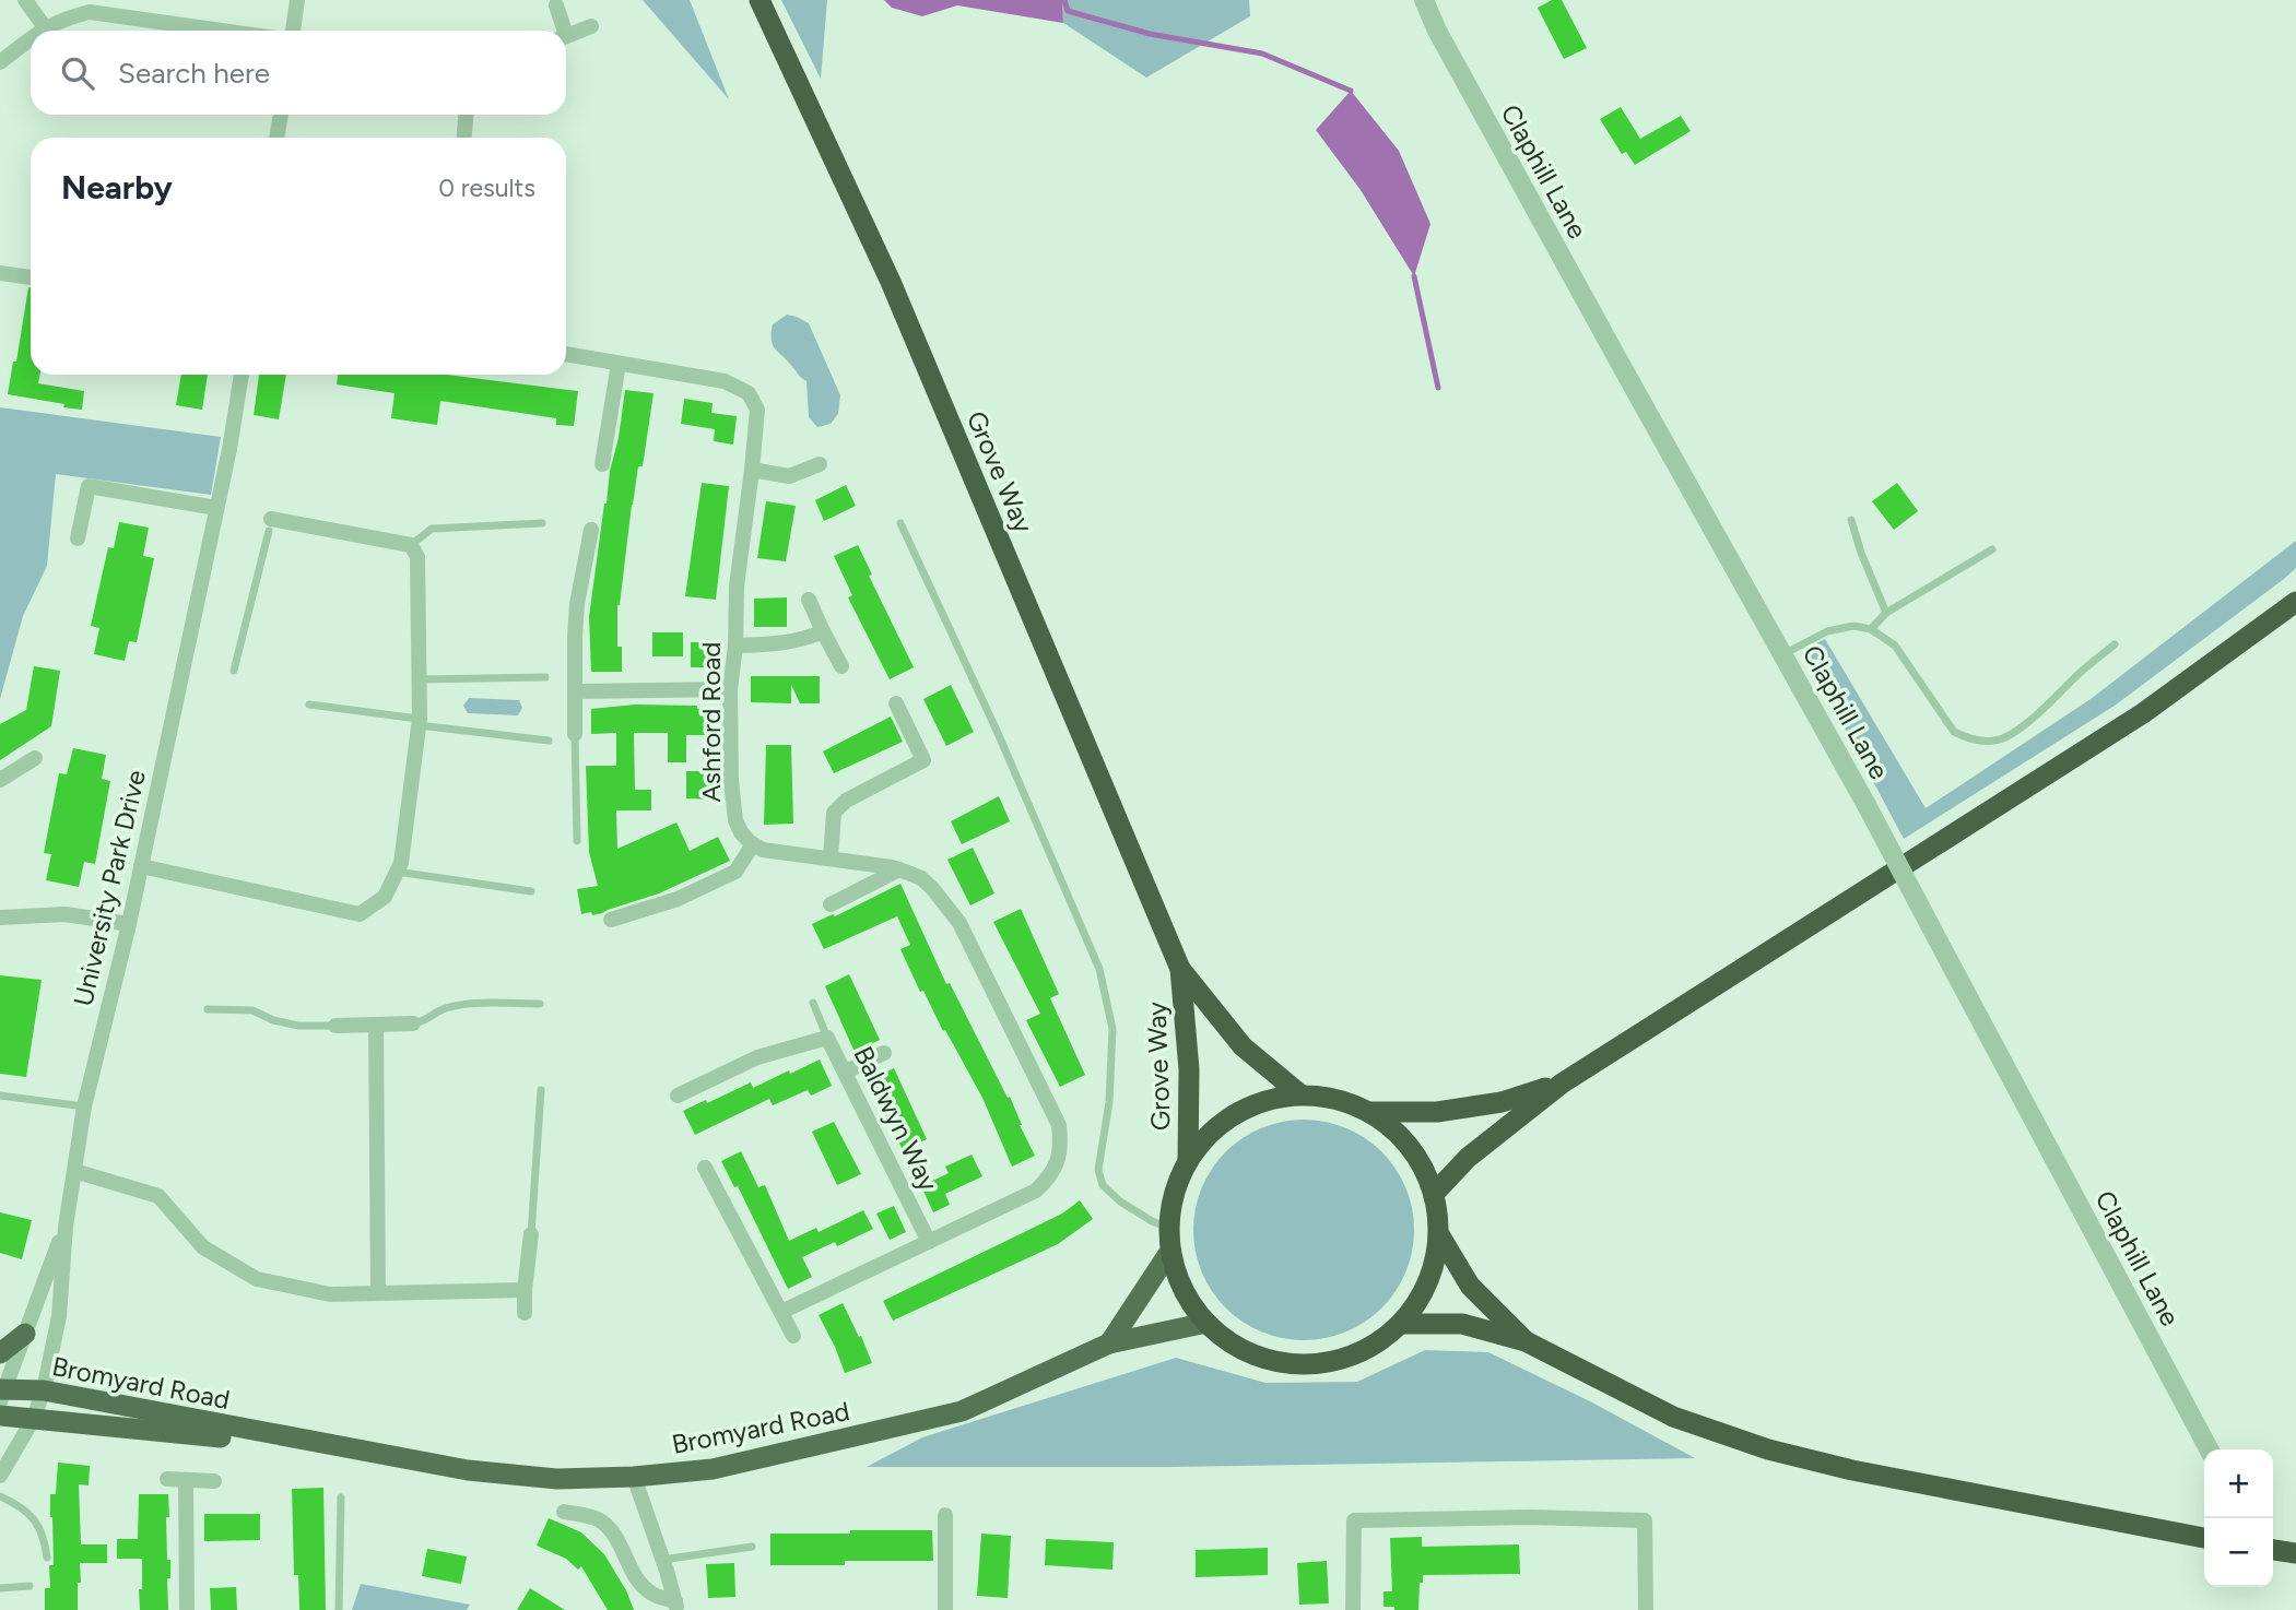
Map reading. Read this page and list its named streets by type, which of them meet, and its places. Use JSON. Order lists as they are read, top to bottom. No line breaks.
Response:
{"streets":{"highway":["Grove Way"],"main road":["Bromyard Road"],"street":["Claphill Lane","Ashford Road","University Park Drive","Baldwyn Way"]},"crossings":[["Grove Way","Bromyard Road"],["University Park Drive","Bromyard Road"]],"page":{"search":"Search here","heading":["Nearby","0 results"],"map_buttons":["+","−"]}}
